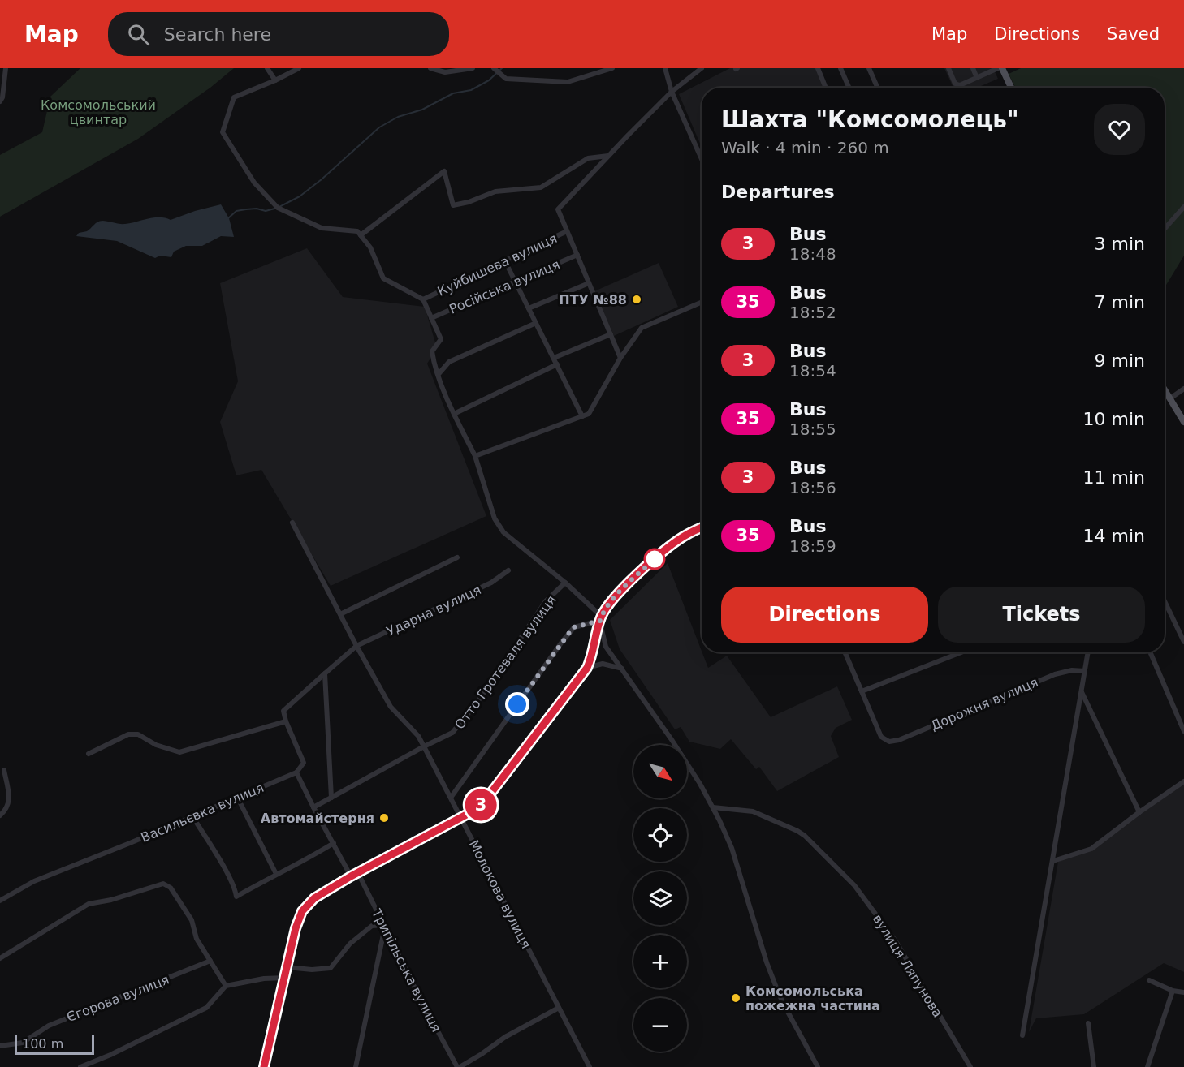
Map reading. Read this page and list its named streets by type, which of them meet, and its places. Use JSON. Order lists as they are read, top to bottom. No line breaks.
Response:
{"streets":{"street":["Куйбишева вулиця","Російська вулиця","Ударна вулиця","Отто Гротеваля вулиця","Дорожня вулиця","Васильєвка вулиця","Молокова вулиця","вулиця Ляпунова","Трипільська вулиця","Єгорова вулиця"]},"crossings":[["Куйбишева вулиця","Російська вулиця"],["Куйбишева вулиця","Отто Гротеваля вулиця"],["Ударна вулиця","Молокова вулиця"],["Отто Гротеваля вулиця","Молокова вулиця"]],"parks":["Комсомольський цвинтар"],"places":["ПТУ №88","Автомайстерня","Комсомольська пожежна частина"],"lines":["bus line 3"],"scale_bar":"100 m","north":"bottom right","page":{"header":"Map","search":"Search here","nav":["Map","Directions","Saved"],"on_map":"3","heading":[["Шахта \"Комсомолець\"","Walk · 4 min · 260 m"],"Departures"],"list":[{"mark":"3","name":"Bus","note":"18:48","value":"3 min"},{"mark":"35","name":"Bus","note":"18:52","value":"7 min"},{"mark":"3","name":"Bus","note":"18:54","value":"9 min"},{"mark":"35","name":"Bus","note":"18:55","value":"10 min"},{"mark":"3","name":"Bus","note":"18:56","value":"11 min"},{"mark":"35","name":"Bus","note":"18:59","value":"14 min"}],"buttons":["Directions","Tickets"],"map_buttons":["+","−"],"scale":"100 m"}}
